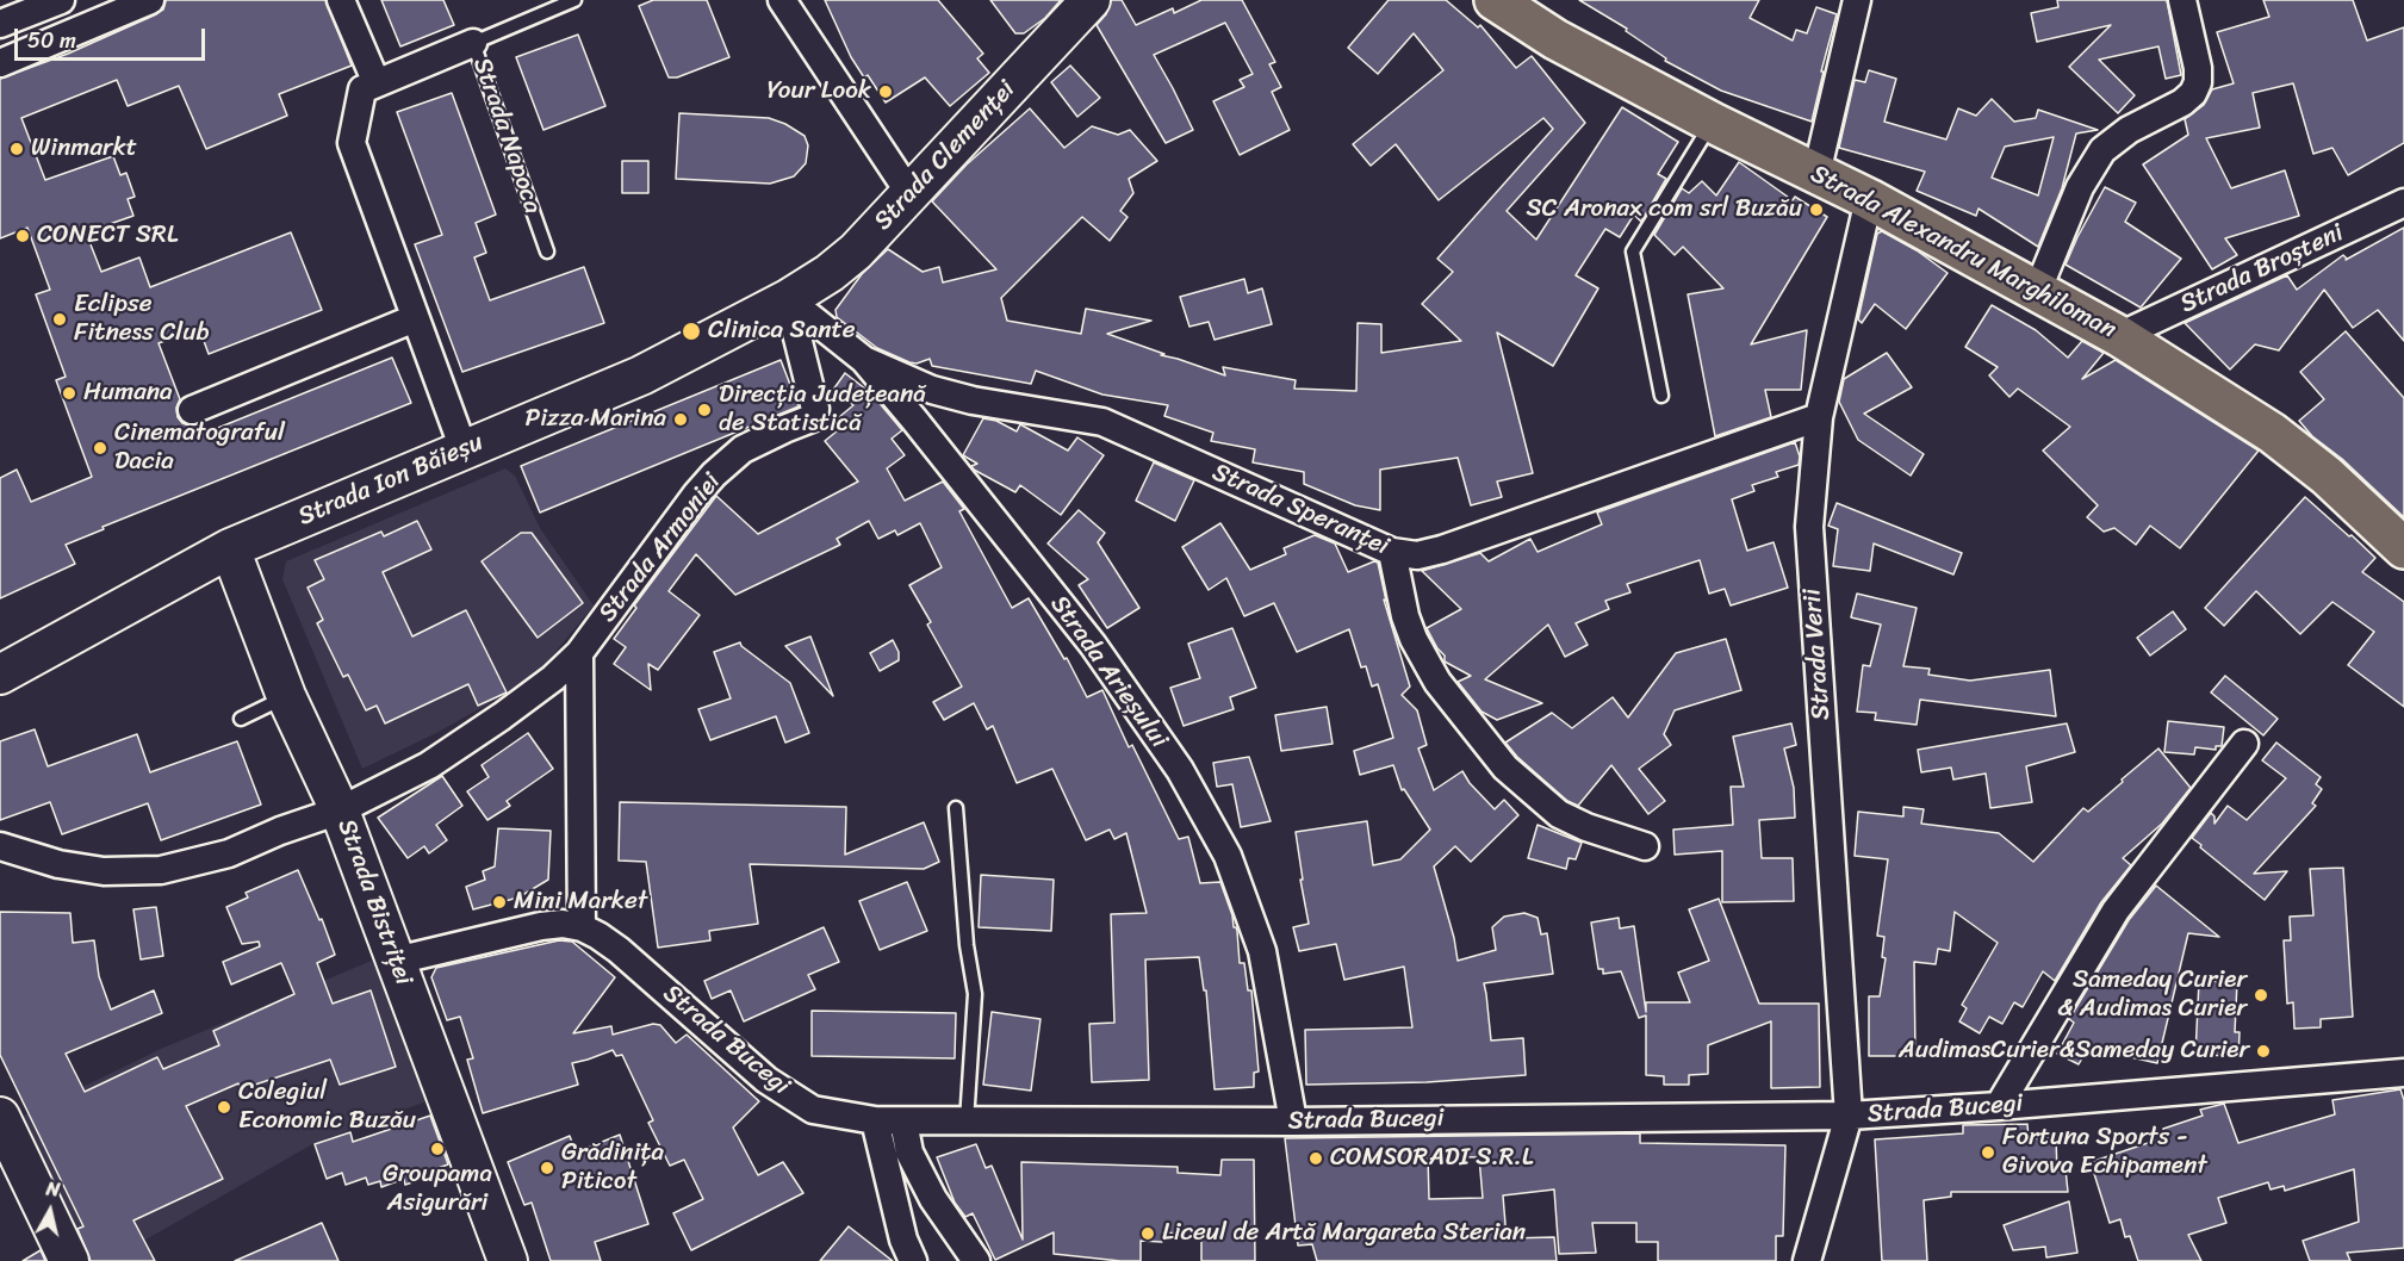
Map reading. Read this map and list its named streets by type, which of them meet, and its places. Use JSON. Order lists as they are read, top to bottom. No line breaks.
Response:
{"streets":{"main road":["Strada Alexandru Marghiloman"],"street":["Strada Clemenței","Strada Broșteni","Strada Ion Băieșu","Strada Speranței","Strada Armoniei","Strada Verii","Strada Arieșului","Strada Bistriței","Strada Bucegi"],"lane":["Strada Napoca"]},"crossings":[["Strada Clemenței","Strada Ion Băieșu"],["Strada Clemenței","Strada Armoniei"],["Strada Clemenței","Strada Arieșului"],["Strada Alexandru Marghiloman","Strada Broșteni"],["Strada Alexandru Marghiloman","Strada Verii"],["Strada Ion Băieșu","Strada Armoniei"],["Strada Ion Băieșu","Strada Arieșului"],["Strada Ion Băieșu","Strada Bistriței"],["Strada Speranței","Strada Verii"],["Strada Speranței","Strada Arieșului"],["Strada Armoniei","Strada Arieșului"],["Strada Armoniei","Strada Bistriței"],["Strada Verii","Strada Bucegi"],["Strada Arieșului","Strada Bucegi"],["Strada Bistriței","Strada Bucegi"]],"places":["Your Look","Winmarkt","SC Aronax com srl Buzău","CONECT SRL","Eclipse Fitness Club","Clinica Sante","Humana","Direcția Județeană de Statistică","Pizza Marina","Cinematograful Dacia","Mini Market","Sameday Curier & Audimas Curier","AudimasCurier&Sameday Curier","Colegiul Economic Buzău","Groupama Asigurări","Fortuna Sports - Givova Echipament","COMSORADI S.R.L","Grădinița Piticot","Liceul de Artă Margareta Sterian"],"scale_bar":"50 m","north":"top"}
